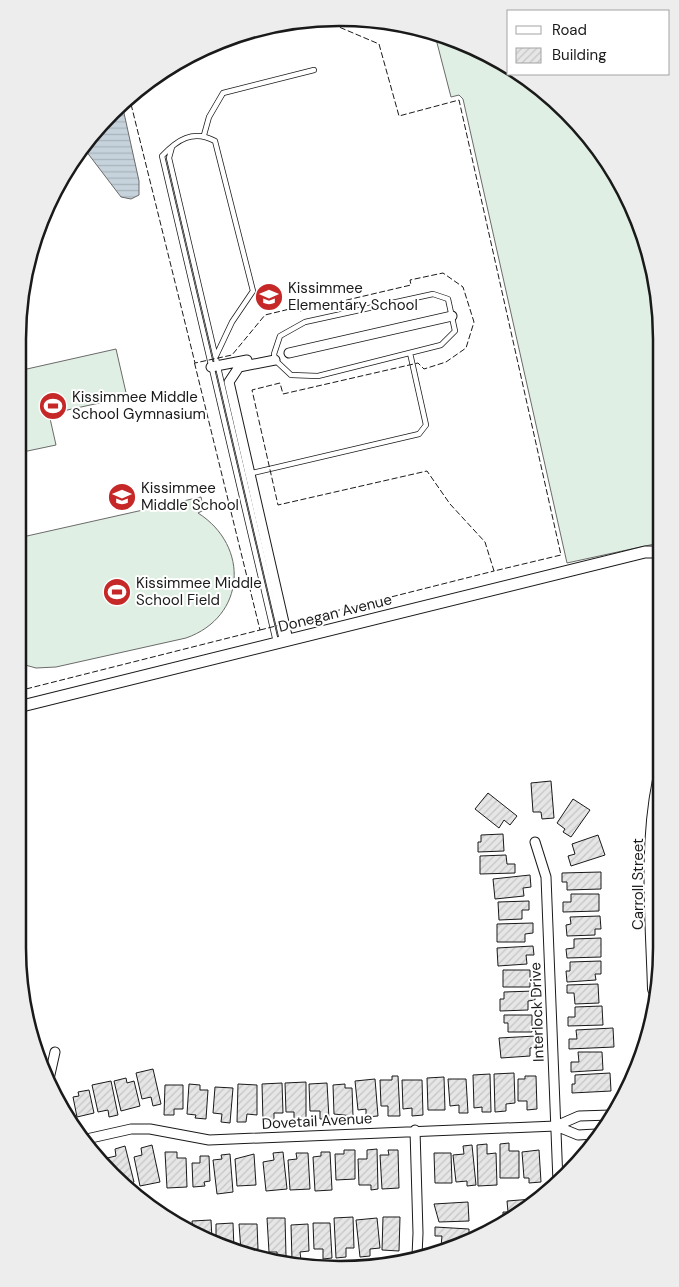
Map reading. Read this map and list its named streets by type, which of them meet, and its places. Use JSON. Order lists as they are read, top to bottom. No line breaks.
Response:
{"streets":{"main road":["Carroll Street"],"street":["Donegan Avenue","Interlock Drive","Dovetail Avenue"]},"crossings":[["Interlock Drive","Dovetail Avenue"]],"places":{"school or university":["Kissimmee Elementary School","Kissimmee Middle School"],"sports":["Kissimmee Middle School Gymnasium","Kissimmee Middle School Field"]},"legend":["Road","Building"]}
